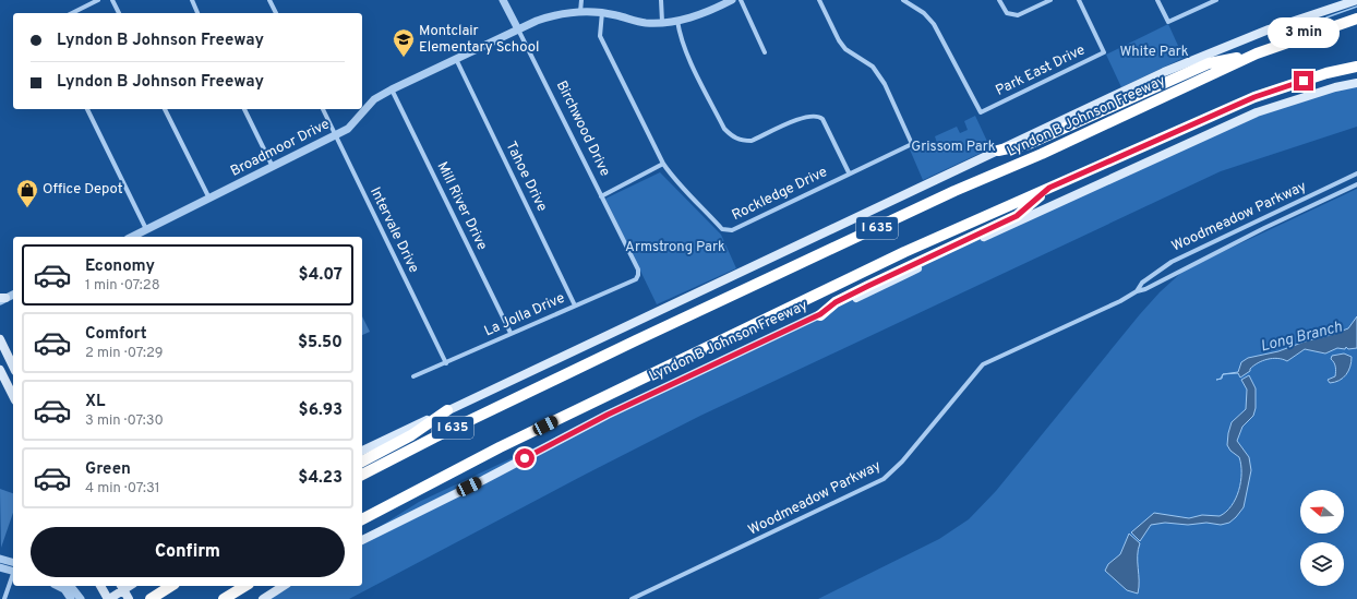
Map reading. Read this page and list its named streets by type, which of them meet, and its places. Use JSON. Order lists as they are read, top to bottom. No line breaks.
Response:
{"streets":{"highway":["Lyndon B Johnson Freeway","I 635"],"street":["Park East Drive","Birchwood Drive","Broadmoor Drive","Tahoe Drive","Rockledge Drive","Mill River Drive","Woodmeadow Parkway","Intervale Drive","La Jolla Drive"]},"crossings":[["Birchwood Drive","Broadmoor Drive"],["Birchwood Drive","La Jolla Drive"],["Broadmoor Drive","Tahoe Drive"],["Broadmoor Drive","Rockledge Drive"],["Broadmoor Drive","Mill River Drive"],["Broadmoor Drive","Intervale Drive"],["Tahoe Drive","La Jolla Drive"],["Mill River Drive","La Jolla Drive"],["Intervale Drive","La Jolla Drive"]],"water":["Long Branch"],"parks":["White Park","Grissom Park","Armstrong Park"],"places":{"school or university":["Montclair Elementary School"],"shop":["Office Depot"]},"north":"left","page":{"banner":["Lyndon B Johnson Freeway","Lyndon B Johnson Freeway"],"bubble":"3 min","list":[{"name":"Economy","note":"1 min · 07:28","value":"$4.07"},{"name":"Comfort","note":"2 min · 07:29","value":"$5.50"},{"name":"XL","note":"3 min · 07:30","value":"$6.93"},{"name":"Green","note":"4 min · 07:31","value":"$4.23"}],"buttons":"Confirm"}}
